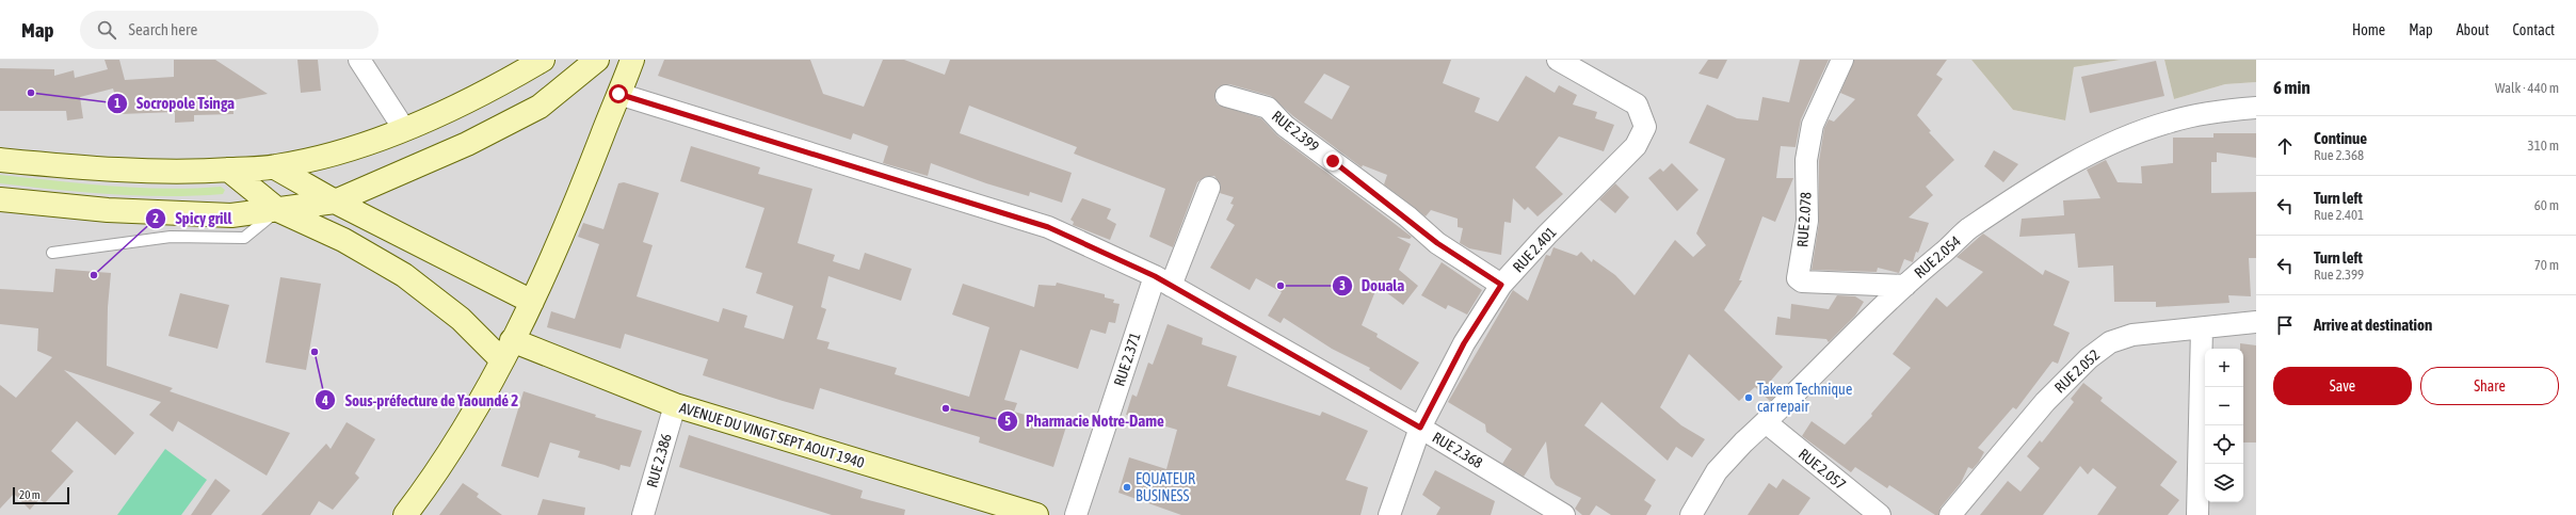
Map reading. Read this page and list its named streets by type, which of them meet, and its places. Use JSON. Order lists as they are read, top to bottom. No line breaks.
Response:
{"streets":{"main road":["AVENUE DU VINGT SEPT AOUT 1940"],"street":["RUE 2.399","RUE 2.078","RUE 2.401","RUE 2.054","RUE 2.371","RUE 2.052","RUE 2.368","RUE 2.386","RUE 2.057"]},"crossings":[["RUE 2.399","RUE 2.401"],["RUE 2.078","RUE 2.054"],["RUE 2.401","RUE 2.368"],["RUE 2.054","RUE 2.057"],["RUE 2.371","RUE 2.368"],["AVENUE DU VINGT SEPT AOUT 1940","RUE 2.386"]],"places":["Socropole Tsinga","Spicy grill","Douala","Sous-préfecture de Yaoundé 2","Takem Technique car repair","Pharmacie Notre-Dame","EQUATEUR BUSINESS"],"scale_bar":"20 m","page":{"header":"Map","search":"Search here","nav":["Home","Map","About","Contact"],"heading":["6 min","Walk · 440 m"],"list":[["Continue","Rue 2.368","310 m"],["Turn left","Rue 2.401","60 m"],["Turn left","Rue 2.399","70 m"],"Arrive at destination"],"map_buttons":["+","−"],"buttons":["Save","Share"],"scale":"20 m"}}
